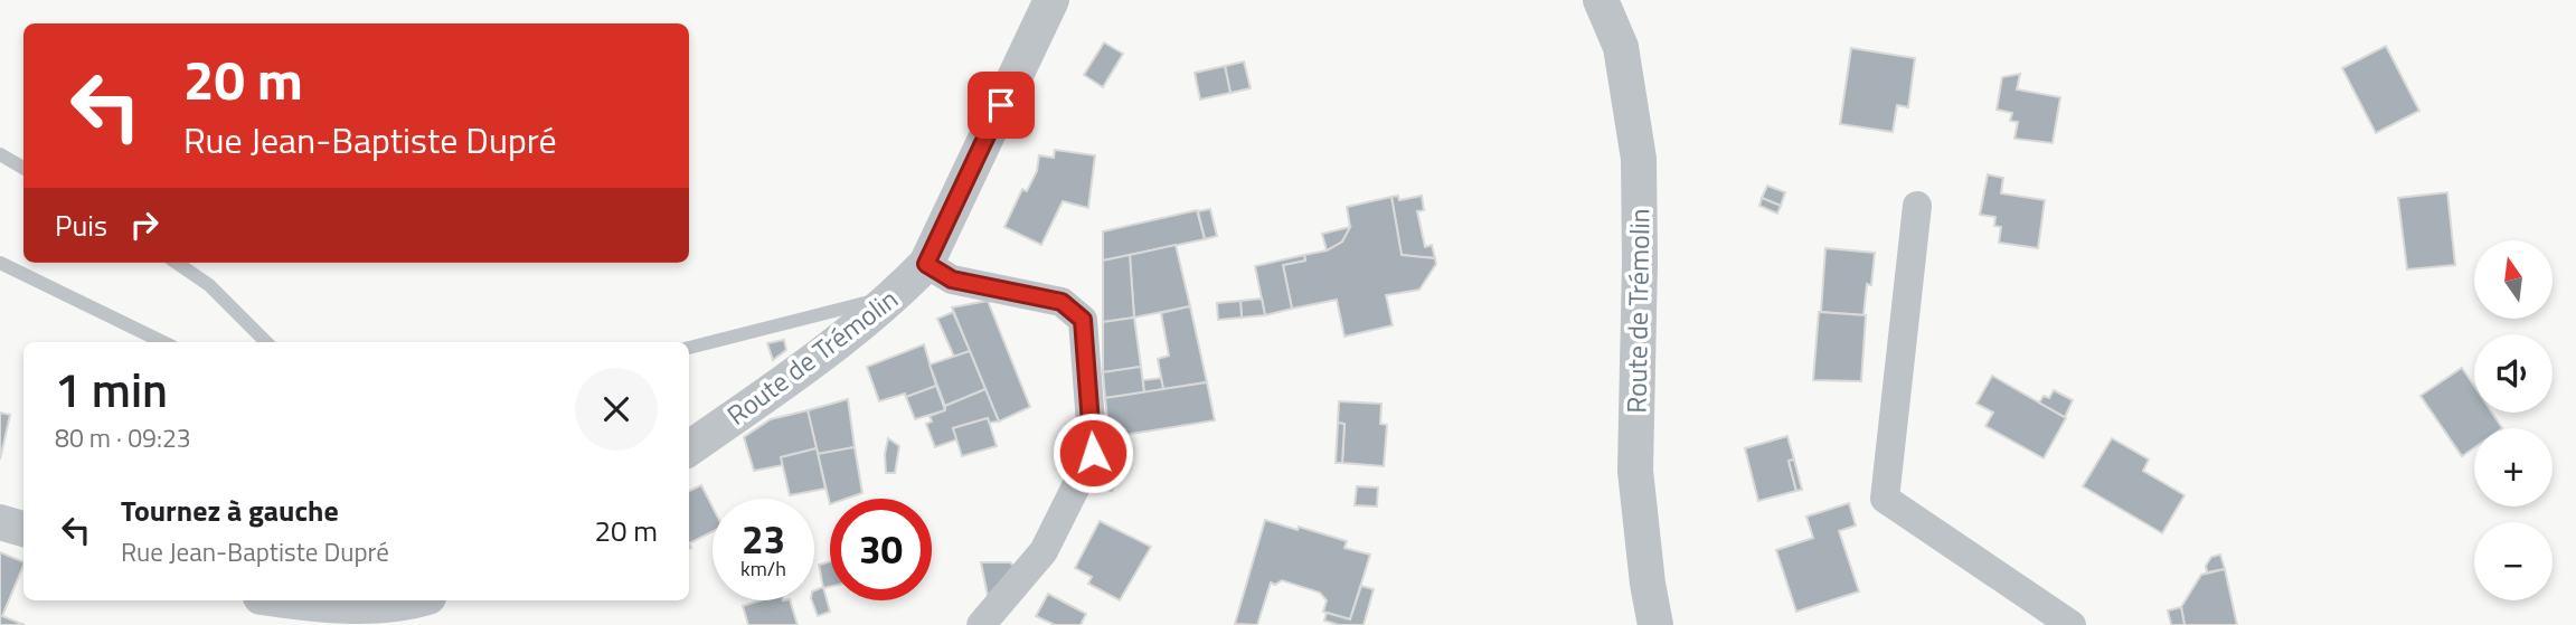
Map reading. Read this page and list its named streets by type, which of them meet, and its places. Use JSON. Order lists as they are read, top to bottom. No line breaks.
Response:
{"streets":{"street":["Route de Trémolin"]},"north":"top","page":{"turn":["20 m","Rue Jean-Baptiste Dupré"],"then":"Puis","map_buttons":["+","−"],"heading":["1 min","80 m · 09:23"],"list":[{"name":"Tournez à gauche","note":"Rue Jean-Baptiste Dupré","value":"20 m"}],"speed":"23 km/h","limit":"30"}}
